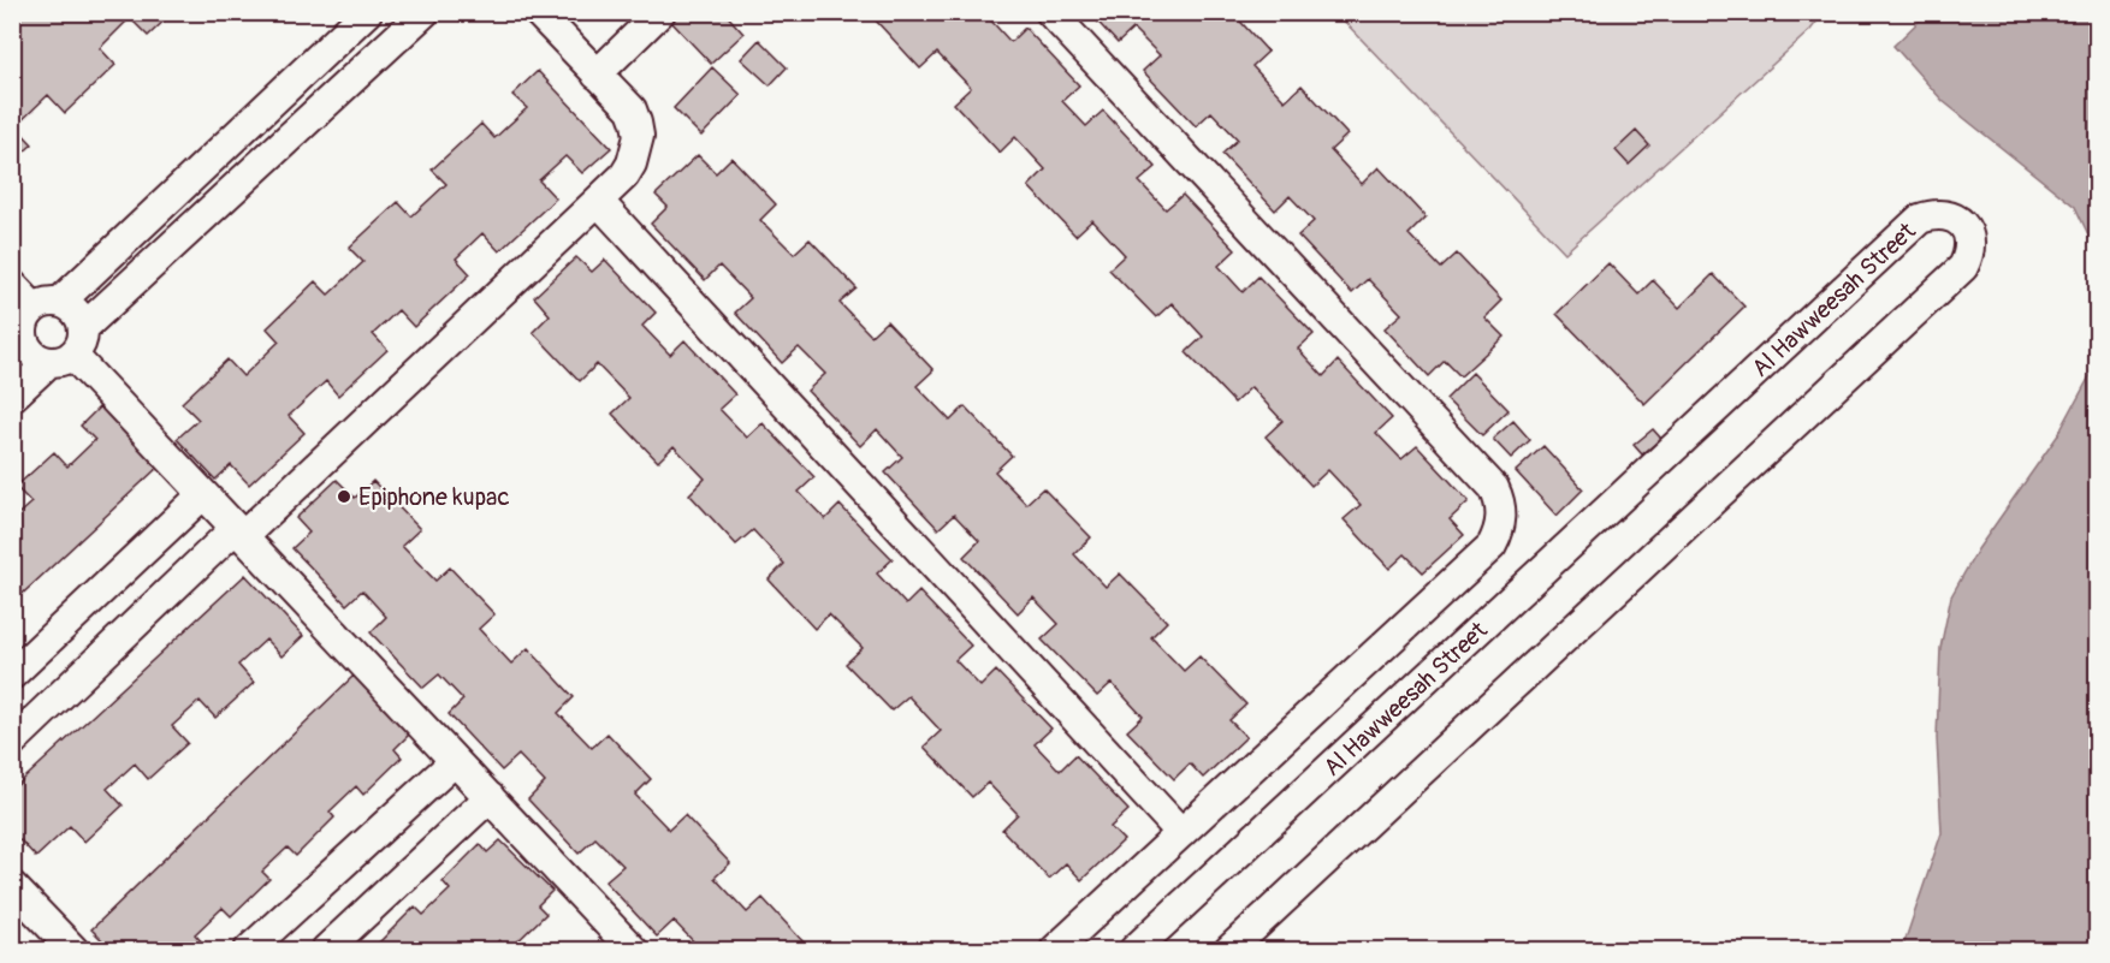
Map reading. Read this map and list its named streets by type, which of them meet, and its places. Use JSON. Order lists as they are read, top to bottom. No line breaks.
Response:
{"streets":{"street":["Al Hawweesah Street"]},"places":["Epiphone kupac"]}
